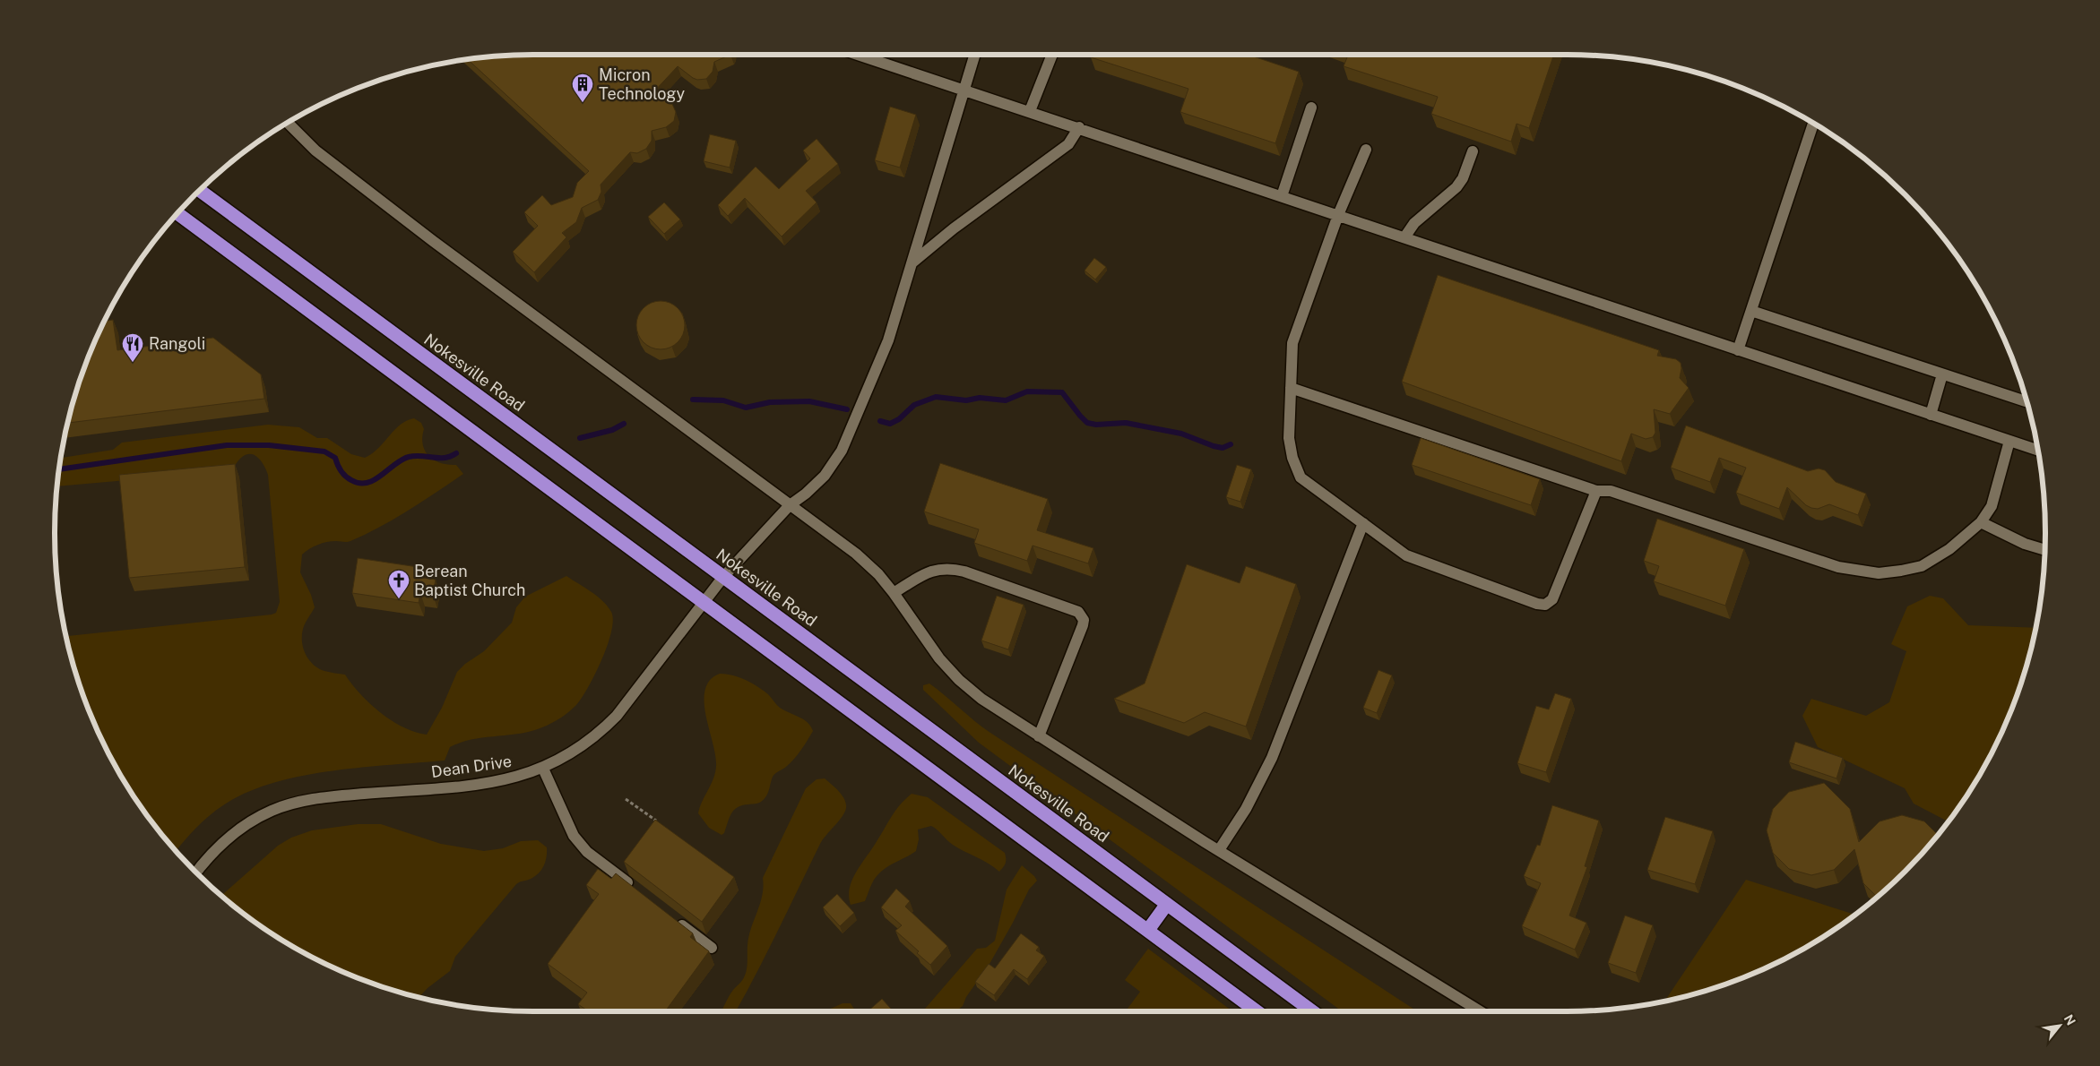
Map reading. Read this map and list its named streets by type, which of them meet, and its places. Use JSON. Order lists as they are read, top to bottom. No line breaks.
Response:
{"streets":{"highway":["Nokesville Road"],"street":["Dean Drive"]},"crossings":[["Nokesville Road","Dean Drive"]],"places":{"building":["Micron Technology"],"restaurant":["Rangoli"],"church":["Berean Baptist Church"]},"north":"top right"}
